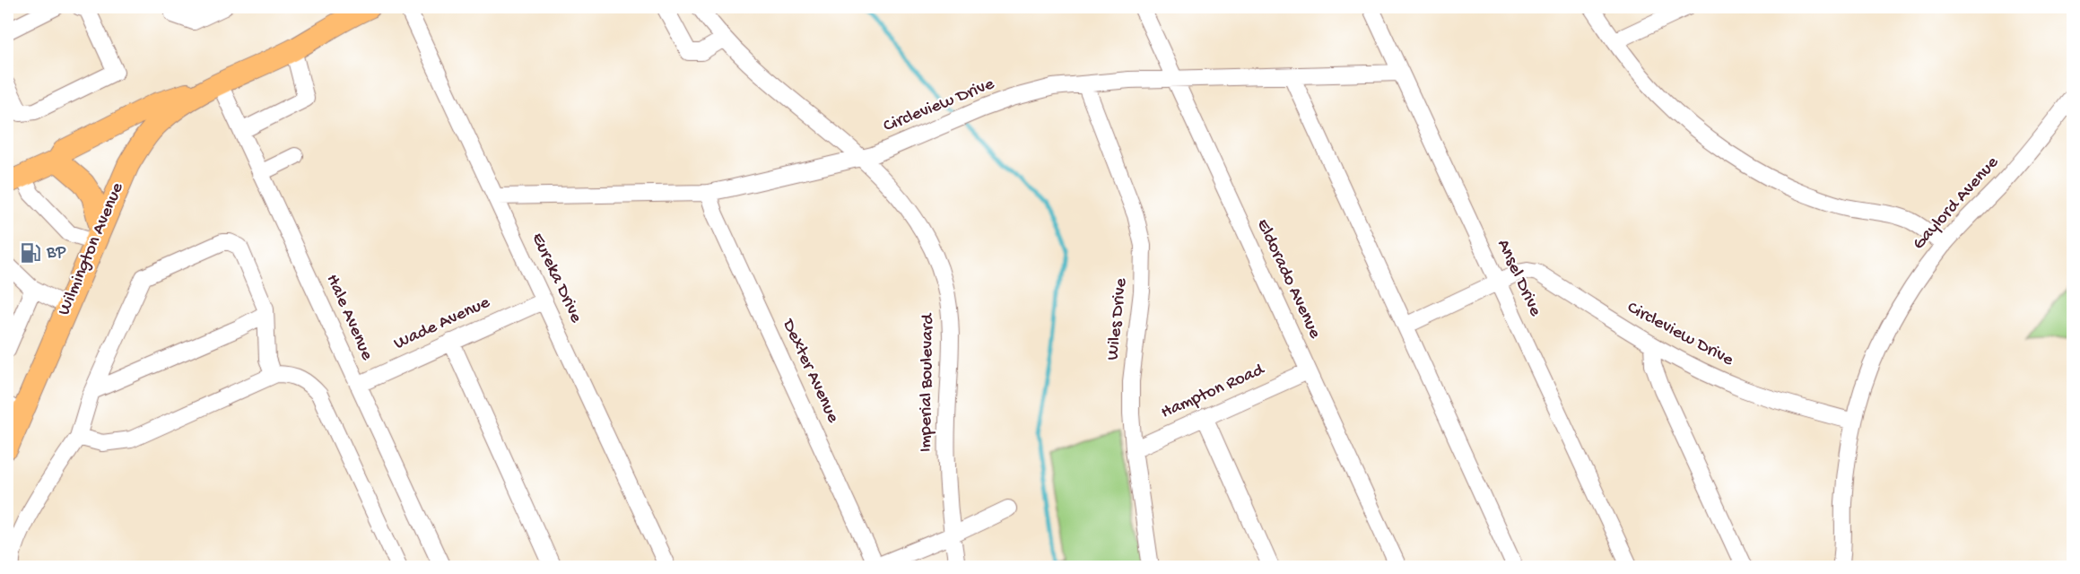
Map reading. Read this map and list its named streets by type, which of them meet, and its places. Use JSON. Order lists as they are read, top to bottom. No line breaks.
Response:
{"streets":{"main road":["Wilmington Avenue"],"street":["Circleview Drive","Gaylord Avenue","Eureka Drive","Ansel Drive","Eldorado Avenue","Hale Avenue","Wiles Drive","Wade Avenue","Dexter Avenue","Imperial Boulevard","Hampton Road"]},"crossings":[["Circleview Drive","Gaylord Avenue"],["Circleview Drive","Eureka Drive"],["Circleview Drive","Ansel Drive"],["Circleview Drive","Eldorado Avenue"],["Circleview Drive","Wiles Drive"],["Circleview Drive","Dexter Avenue"],["Circleview Drive","Imperial Boulevard"],["Wilmington Avenue","Hale Avenue"],["Eureka Drive","Wade Avenue"],["Eldorado Avenue","Hampton Road"],["Hale Avenue","Wade Avenue"],["Wiles Drive","Hampton Road"]],"places":{"fuel station":["BP"]}}
